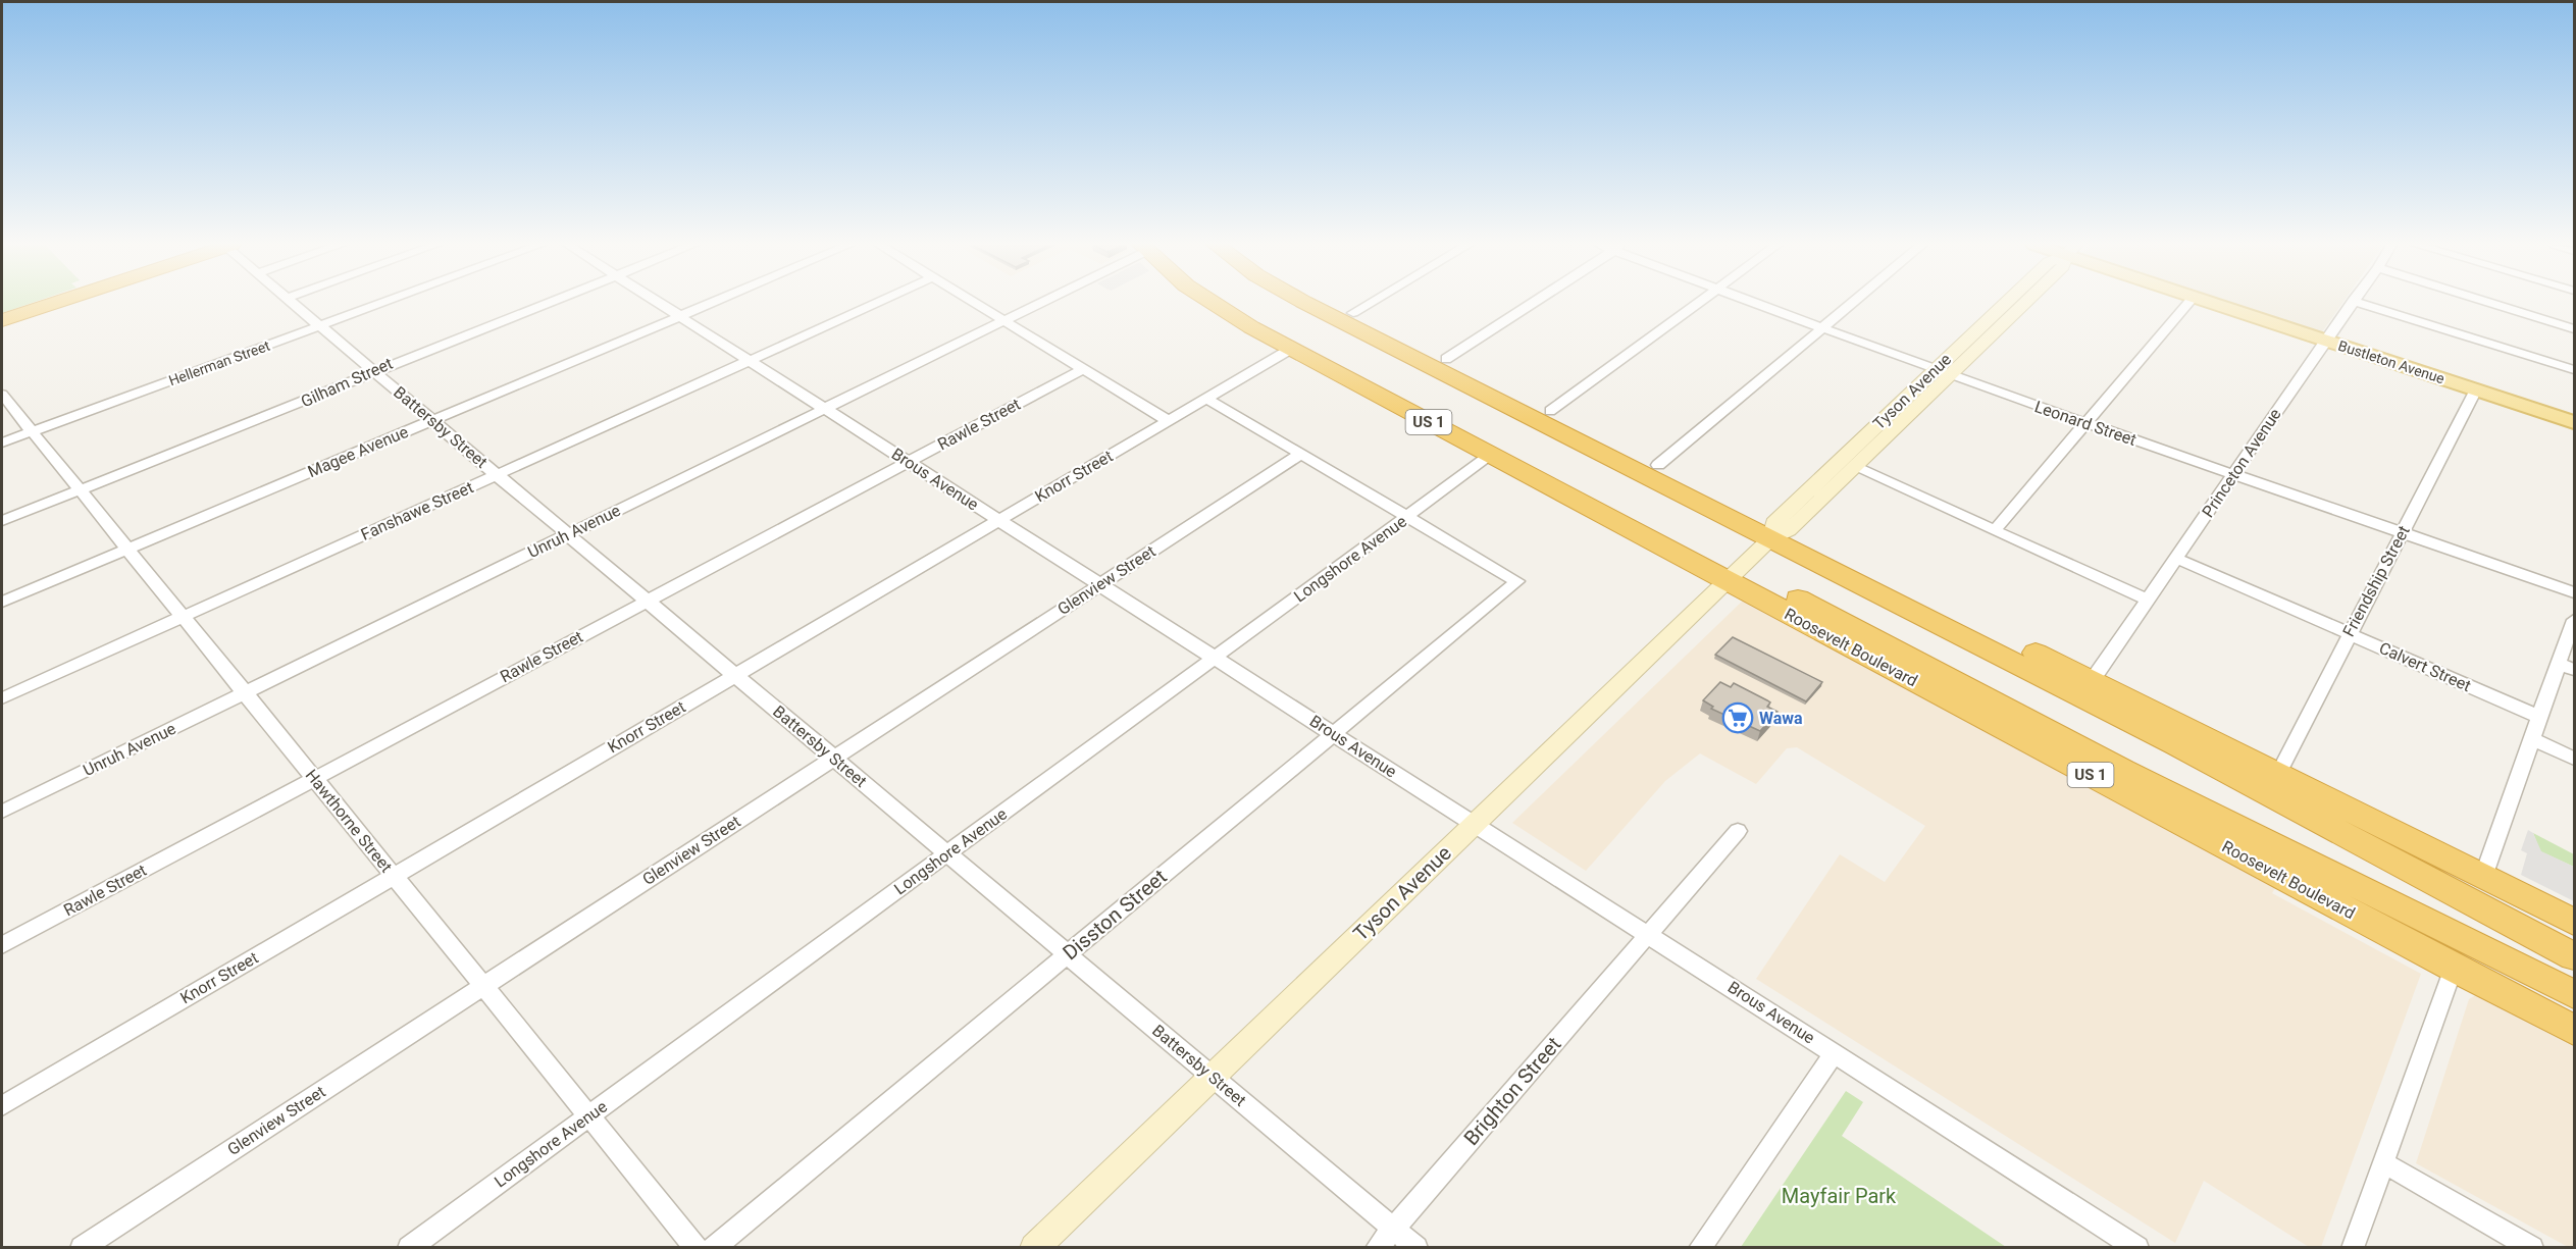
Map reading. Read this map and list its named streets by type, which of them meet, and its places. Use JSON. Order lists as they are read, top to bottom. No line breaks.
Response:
{"streets":{"highway":["US 1","Roosevelt Boulevard"],"main road":["Bustleton Avenue"],"street":["Hellerman Street","Gilham Street","Tyson Avenue","Leonard Street","Rawle Street","Battersby Street","Magee Avenue","Princeton Avenue","Knorr Street","Brous Avenue","Fanshawe Street","Unruh Avenue","Longshore Avenue","Glenview Street","Friendship Street","Calvert Street","Hawthorne Street","Disston Street","Brighton Street"]},"crossings":[["Bustleton Avenue","Princeton Avenue"],["Bustleton Avenue","Friendship Street"],["Hellerman Street","Battersby Street"],["Hellerman Street","Hawthorne Street"],["Gilham Street","Battersby Street"],["Gilham Street","Hawthorne Street"],["Tyson Avenue","Leonard Street"],["Tyson Avenue","Battersby Street"],["Tyson Avenue","Brous Avenue"],["Tyson Avenue","Roosevelt Boulevard"],["Leonard Street","Princeton Avenue"],["Leonard Street","Friendship Street"],["Rawle Street","Battersby Street"],["Rawle Street","Brous Avenue"],["Rawle Street","Hawthorne Street"],["Battersby Street","Magee Avenue"],["Battersby Street","Knorr Street"],["Battersby Street","Fanshawe Street"],["Battersby Street","Unruh Avenue"],["Battersby Street","Longshore Avenue"],["Battersby Street","Glenview Street"],["Battersby Street","Disston Street"],["Battersby Street","Brighton Street"],["Magee Avenue","Brous Avenue"],["Magee Avenue","Hawthorne Street"],["Princeton Avenue","Calvert Street"],["Knorr Street","Brous Avenue"],["Knorr Street","Roosevelt Boulevard"],["Knorr Street","Hawthorne Street"],["Brous Avenue","Fanshawe Street"],["Brous Avenue","Unruh Avenue"],["Brous Avenue","Longshore Avenue"],["Brous Avenue","Glenview Street"],["Brous Avenue","Disston Street"],["Brous Avenue","Brighton Street"],["Fanshawe Street","Hawthorne Street"],["Unruh Avenue","Hawthorne Street"],["Longshore Avenue","Roosevelt Boulevard"],["Longshore Avenue","Hawthorne Street"],["Longshore Avenue","Disston Street"],["Glenview Street","Hawthorne Street"],["Friendship Street","Calvert Street"]],"parks":["Mayfair Park"],"places":{"supermarket":["Wawa"]}}
